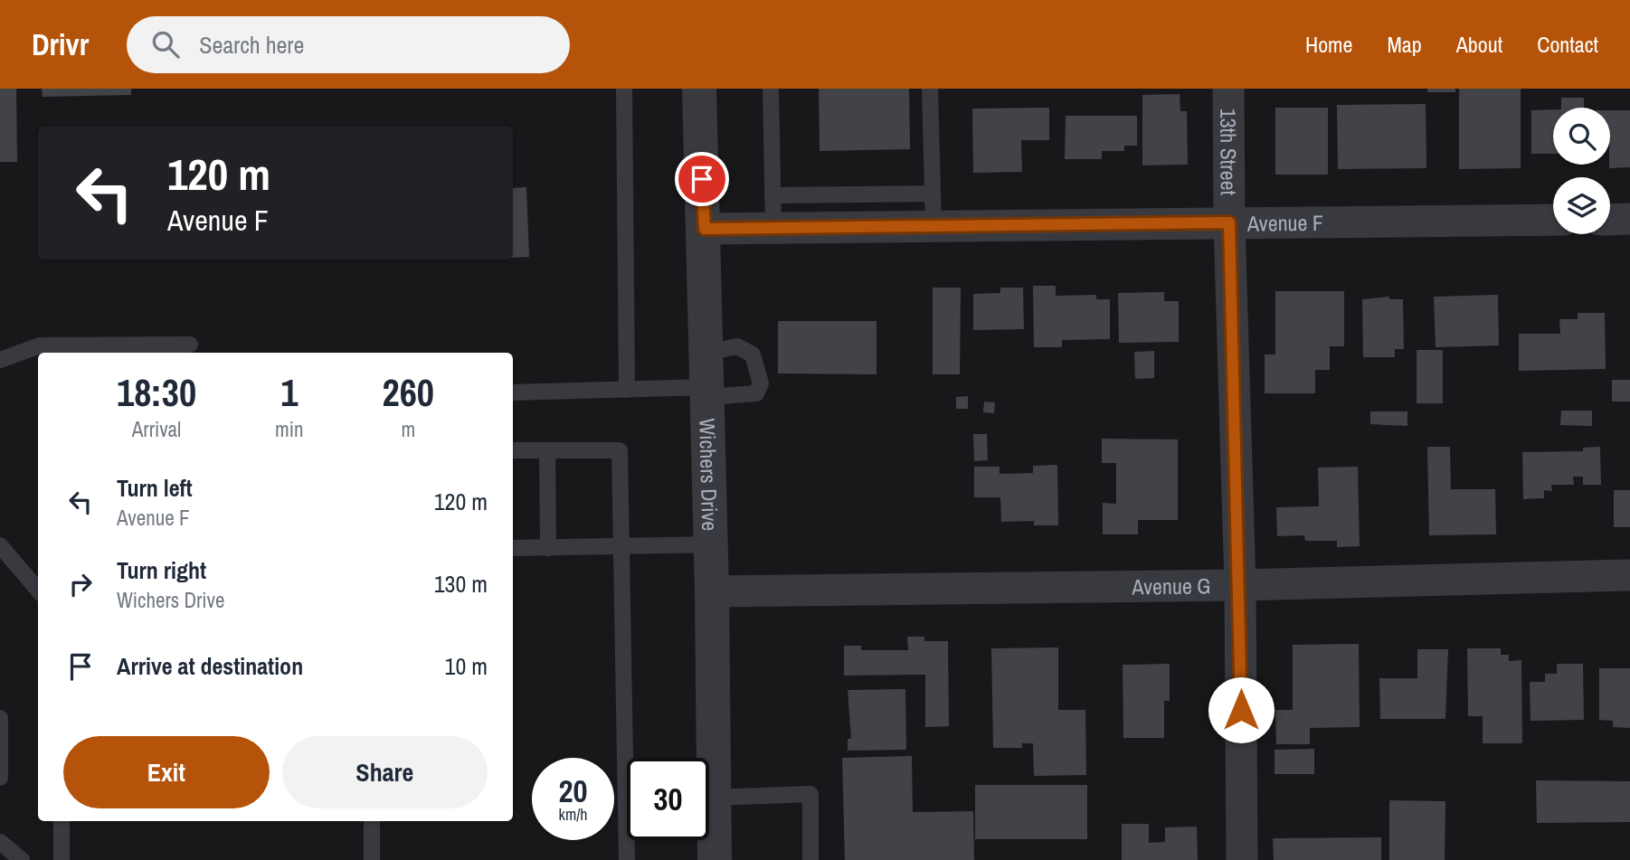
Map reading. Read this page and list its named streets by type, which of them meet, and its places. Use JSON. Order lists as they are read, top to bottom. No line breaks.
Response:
{"streets":{"street":["13th Street","Avenue F","Wichers Drive","Avenue G"]},"crossings":[["13th Street","Avenue F"],["13th Street","Avenue G"],["Avenue F","Wichers Drive"],["Wichers Drive","Avenue G"]],"page":{"header":"Drivr","search":"Search here","nav":["Home","Map","About","Contact"],"turn":["120 m","Avenue F"],"eta":["18:30","Arrival","1","min","260","m"],"list":[{"name":"Turn left","note":"Avenue F","value":"120 m"},{"name":"Turn right","note":"Wichers Drive","value":"130 m"},{"name":"Arrive at destination","value":"10 m"}],"buttons":["Exit","Share"],"speed":"20 km/h","limit":"30"}}
